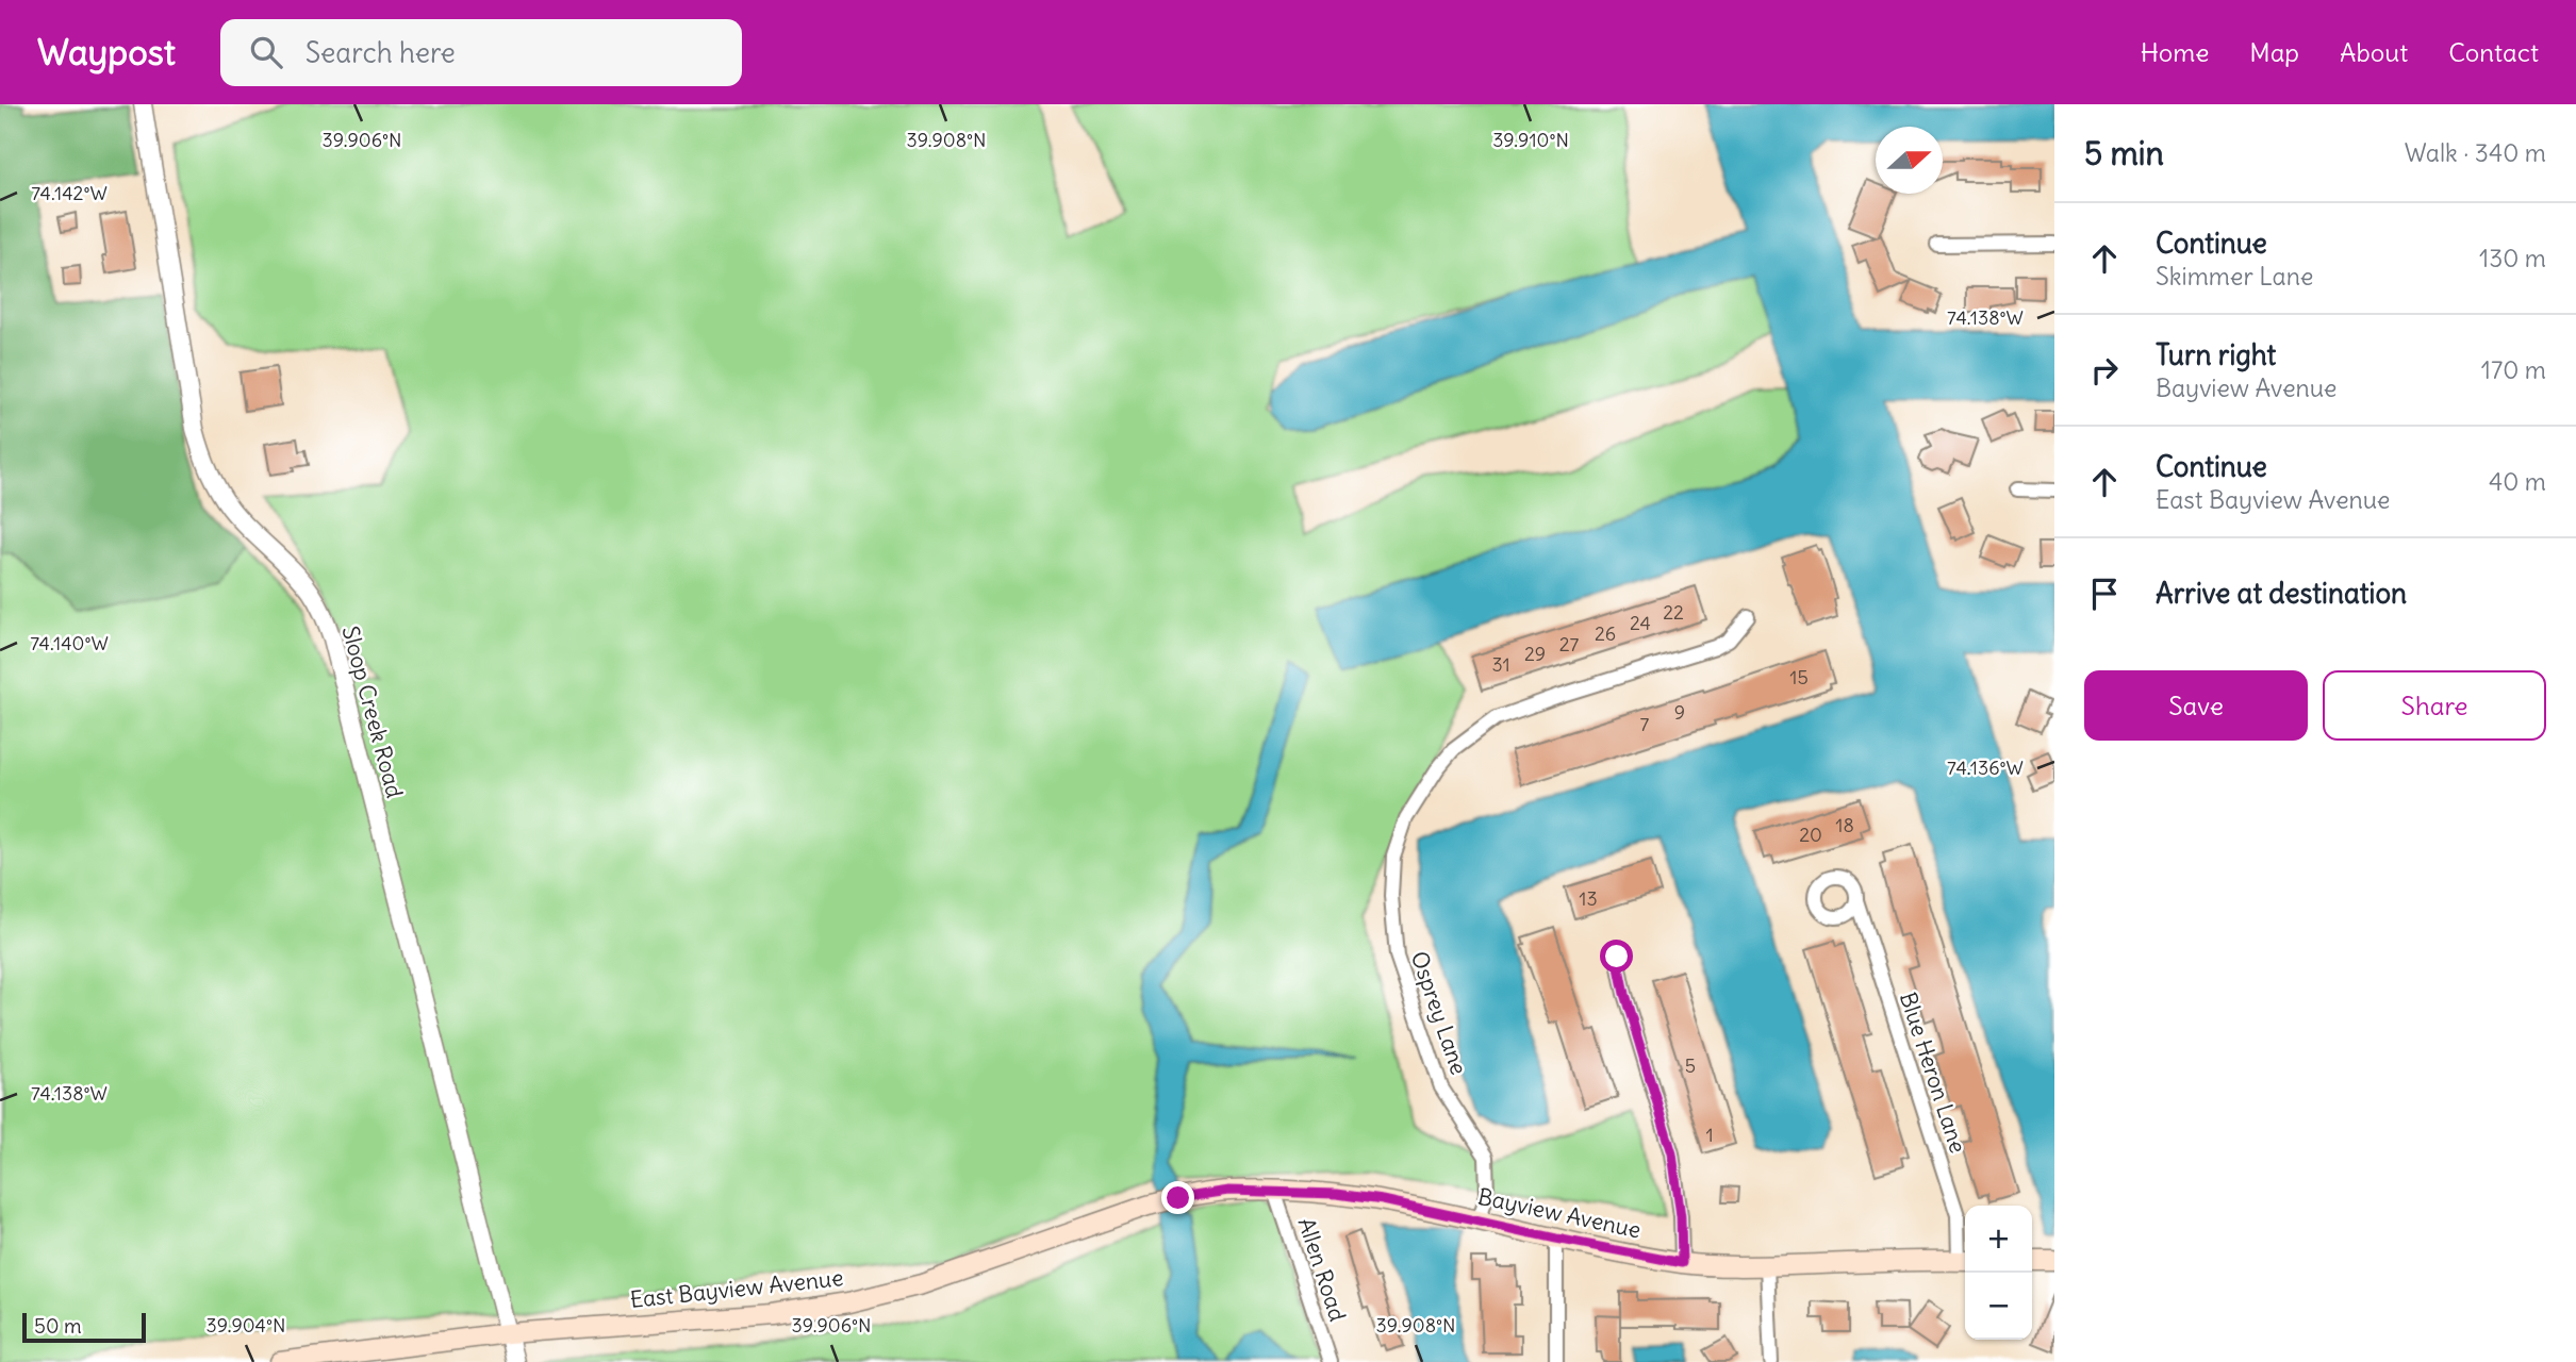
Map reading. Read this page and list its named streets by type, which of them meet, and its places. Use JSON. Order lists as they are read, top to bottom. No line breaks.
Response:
{"streets":{"main road":["Bayview Avenue","East Bayview Avenue"],"street":["Sloop Creek Road","Osprey Lane","Blue Heron Lane","Allen Road"]},"crossings":[["Sloop Creek Road","East Bayview Avenue"],["Osprey Lane","Bayview Avenue"],["Blue Heron Lane","Bayview Avenue"],["Bayview Avenue","Allen Road"],["Bayview Avenue","East Bayview Avenue"],["Allen Road","East Bayview Avenue"]],"house_numbers":["22","24","26","27","29","31","15","9","7","18","20","13","5","1"],"scale_bar":"50 m","north":"right","page":{"header":"Waypost","search":"Search here","nav":["Home","Map","About","Contact"],"heading":["5 min","Walk · 340 m"],"list":[["Continue","Skimmer Lane","130 m"],["Turn right","Bayview Avenue","170 m"],["Continue","East Bayview Avenue","40 m"],"Arrive at destination"],"buttons":["Save","Share"],"map_buttons":["+","−"],"scale":"50 m"},"coordinates":["39.906°N","39.908°N","39.910°N","74.142°W","74.138°W","74.140°W","74.136°W","39.904°N"]}
